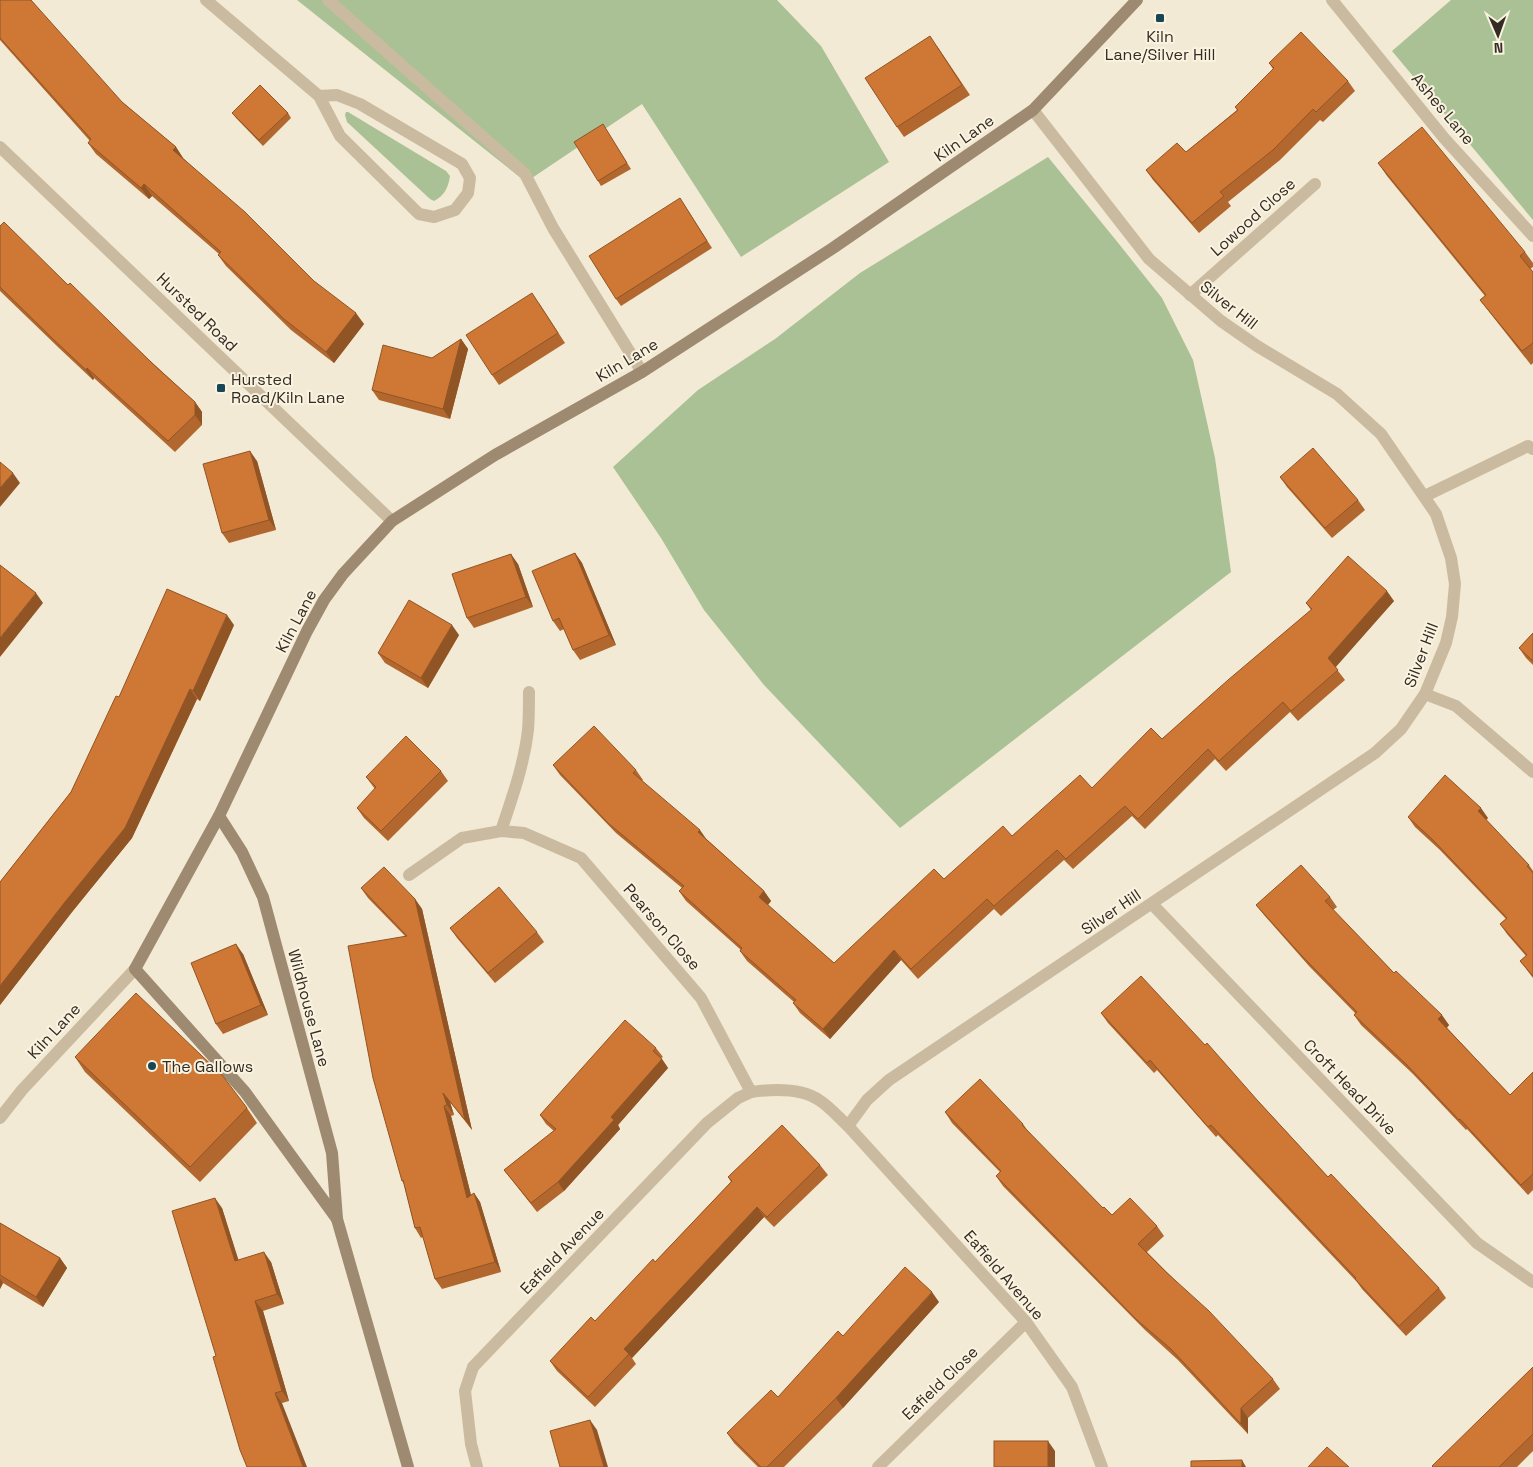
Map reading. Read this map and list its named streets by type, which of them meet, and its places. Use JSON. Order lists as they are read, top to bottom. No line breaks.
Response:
{"streets":{"main road":["Kiln Lane","Wildhouse Lane"],"street":["Ashes Lane","Lowood Close","Silver Hill","Hursted Road","Pearson Close","Croft Head Drive","Eafield Avenue","Eafield Close"]},"crossings":[["Kiln Lane","Silver Hill"],["Kiln Lane","Hursted Road"],["Kiln Lane","Wildhouse Lane"],["Lowood Close","Silver Hill"],["Silver Hill","Croft Head Drive"],["Silver Hill","Eafield Avenue"],["Pearson Close","Eafield Avenue"],["Eafield Avenue","Eafield Close"]],"places":{"transit":["Kiln Lane/Silver Hill","Hursted Road/Kiln Lane"],"other":["The Gallows"]},"north":"bottom"}
